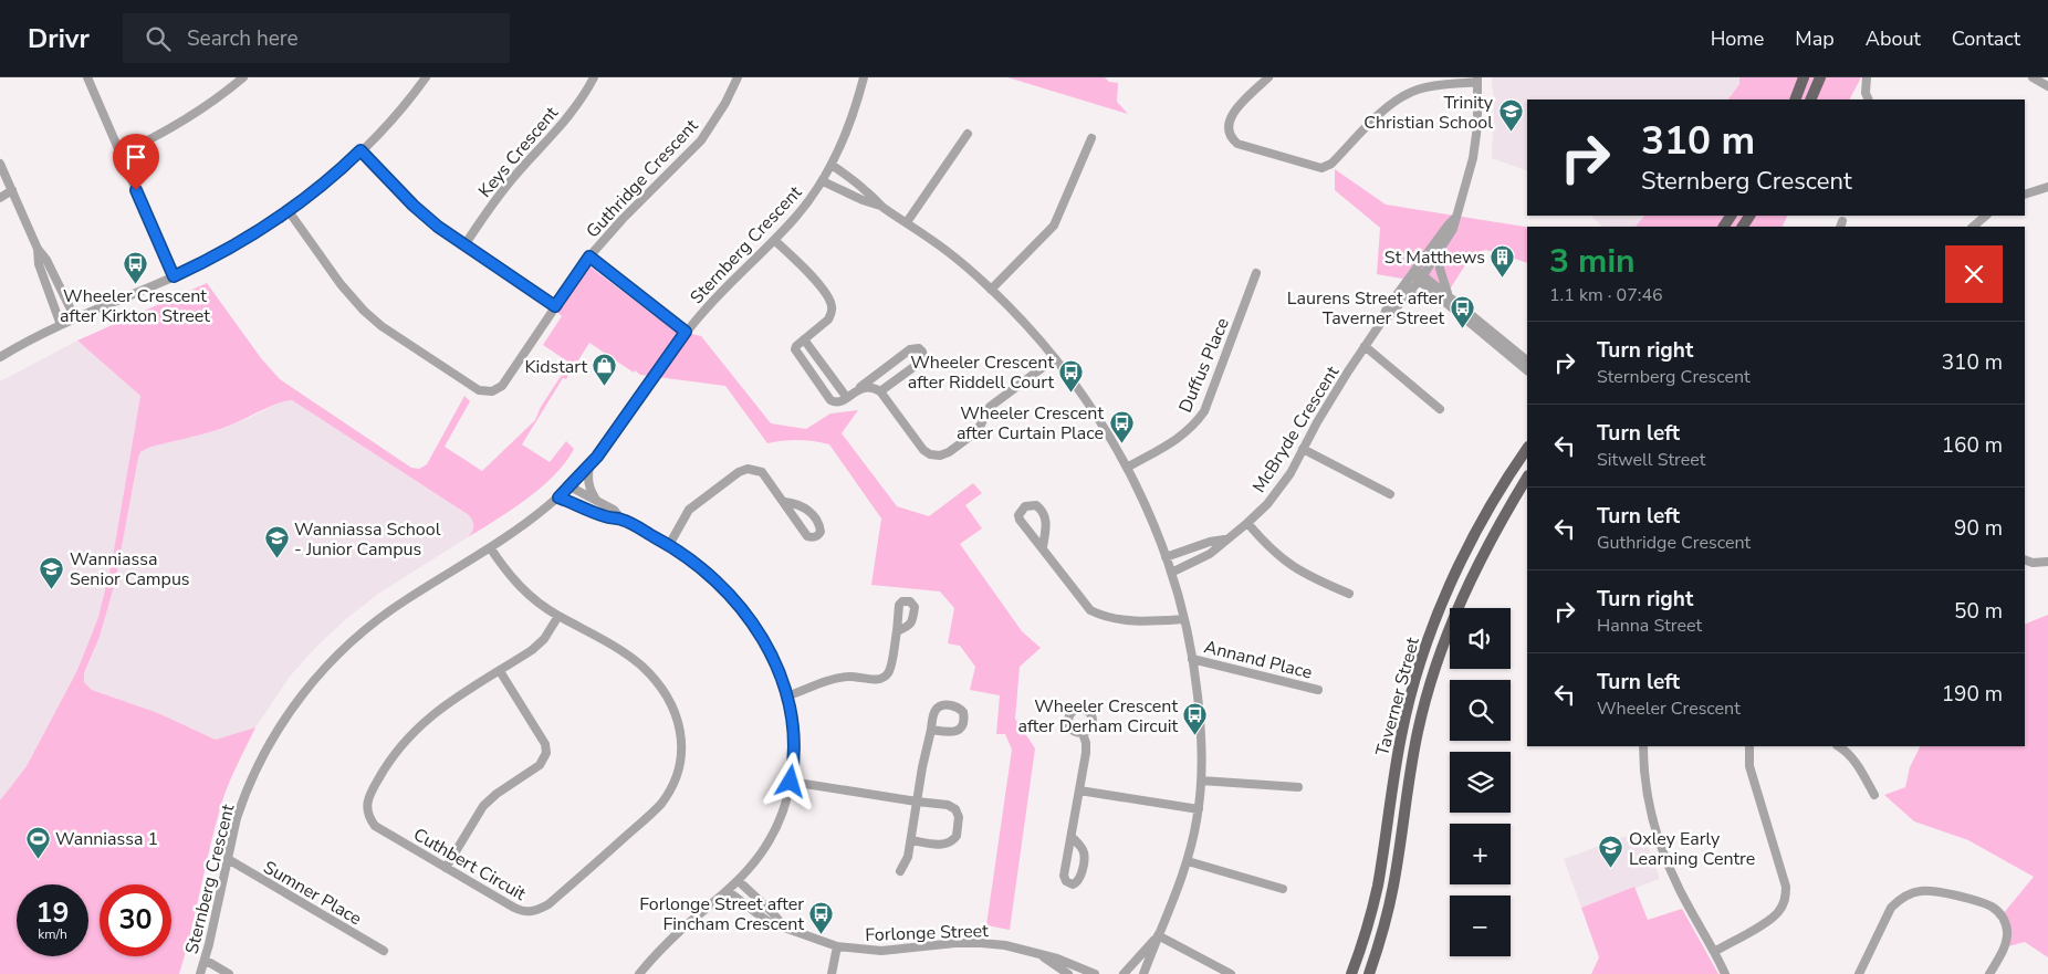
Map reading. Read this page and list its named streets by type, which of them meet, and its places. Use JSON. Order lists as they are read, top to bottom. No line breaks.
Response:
{"streets":{"main road":["Taverner Street"],"street":["Keys Crescent","Guthridge Crescent","Sternberg Crescent","Duffus Place","McBryde Crescent","Annand Place","Cuthbert Circuit","Sumner Place","Forlonge Street"]},"crossings":[["Sternberg Crescent","Cuthbert Circuit"],["Sternberg Crescent","Sumner Place"]],"places":{"school or university":["Trinity Christian School","Wanniassa School - Junior Campus","Wanniassa Senior Campus","Oxley Early Learning Centre"],"building":["St Matthews"],"bus stop":["Wheeler Crescent after Kirkton Street","Laurens Street after Taverner Street","Wheeler Crescent after Riddell Court","Wheeler Crescent after Curtain Place","Wheeler Crescent after Derham Circuit","Forlonge Street after Fincham Crescent"],"shop":["Kidstart"],"sports":["Wanniassa 1"]},"page":{"header":"Drivr","search":"Search here","nav":["Home","Map","About","Contact"],"turn":["310 m","Sternberg Crescent"],"heading":["3 min","1.1 km · 07:46"],"list":[{"name":"Turn right","note":"Sternberg Crescent","value":"310 m"},{"name":"Turn left","note":"Sitwell Street","value":"160 m"},{"name":"Turn left","note":"Guthridge Crescent","value":"90 m"},{"name":"Turn right","note":"Hanna Street","value":"50 m"},{"name":"Turn left","note":"Wheeler Crescent","value":"190 m"}],"map_buttons":["+","−"],"speed":"19 km/h","limit":"30"}}
